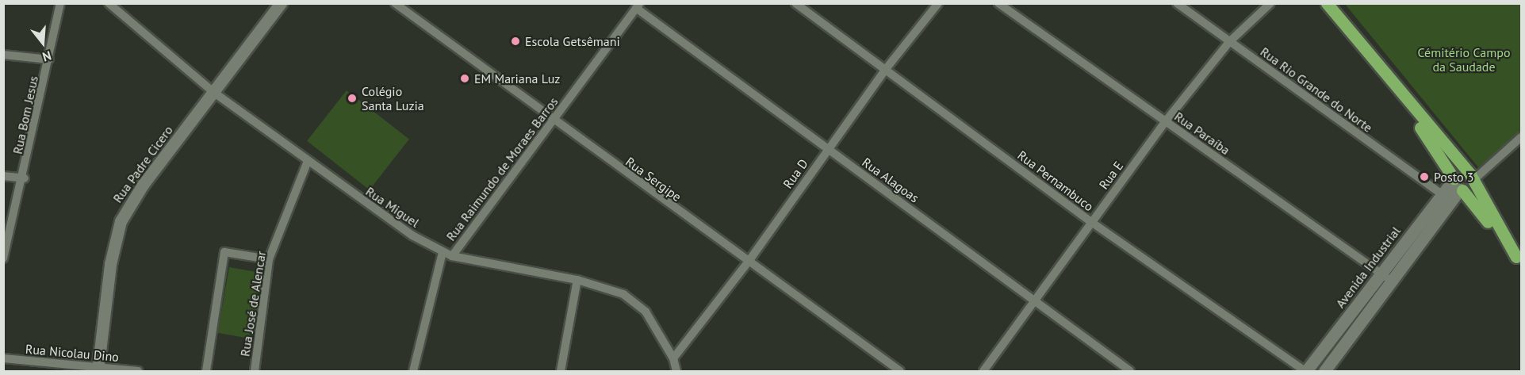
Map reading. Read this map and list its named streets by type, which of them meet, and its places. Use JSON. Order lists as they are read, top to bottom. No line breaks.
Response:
{"streets":{"street":["Rua Rio Grande do Norte","Rua Bom Jesus","Rua Paraíba","Rua Padre Cicero","Rua Raimundo de Moraes Barros","Rua D","Rua E","Rua Sergipe","Rua Alagoas","Rua Pernambuco","Rua Miguel","Avenida Industrial","Rua José de Alencar","Rua Nicolau Dino"]},"crossings":[["Rua Rio Grande do Norte","Rua E"],["Rua Rio Grande do Norte","Avenida Industrial"],["Rua Paraíba","Rua E"],["Rua Paraíba","Avenida Industrial"],["Rua Padre Cicero","Rua Miguel"],["Rua Padre Cicero","Rua Nicolau Dino"],["Rua Raimundo de Moraes Barros","Rua Sergipe"],["Rua Raimundo de Moraes Barros","Rua Alagoas"],["Rua Raimundo de Moraes Barros","Rua Miguel"],["Rua D","Rua Sergipe"],["Rua D","Rua Alagoas"],["Rua D","Rua Pernambuco"],["Rua D","Rua Miguel"],["Rua E","Rua Alagoas"],["Rua E","Rua Pernambuco"],["Rua Pernambuco","Avenida Industrial"],["Rua Miguel","Rua José de Alencar"]],"parks":["Cémitério Campo da Saudade"],"places":["Escola Getsêmani","EM Mariana Luz","Colégio Santa Luzia","Posto 3"],"north":"bottom"}
